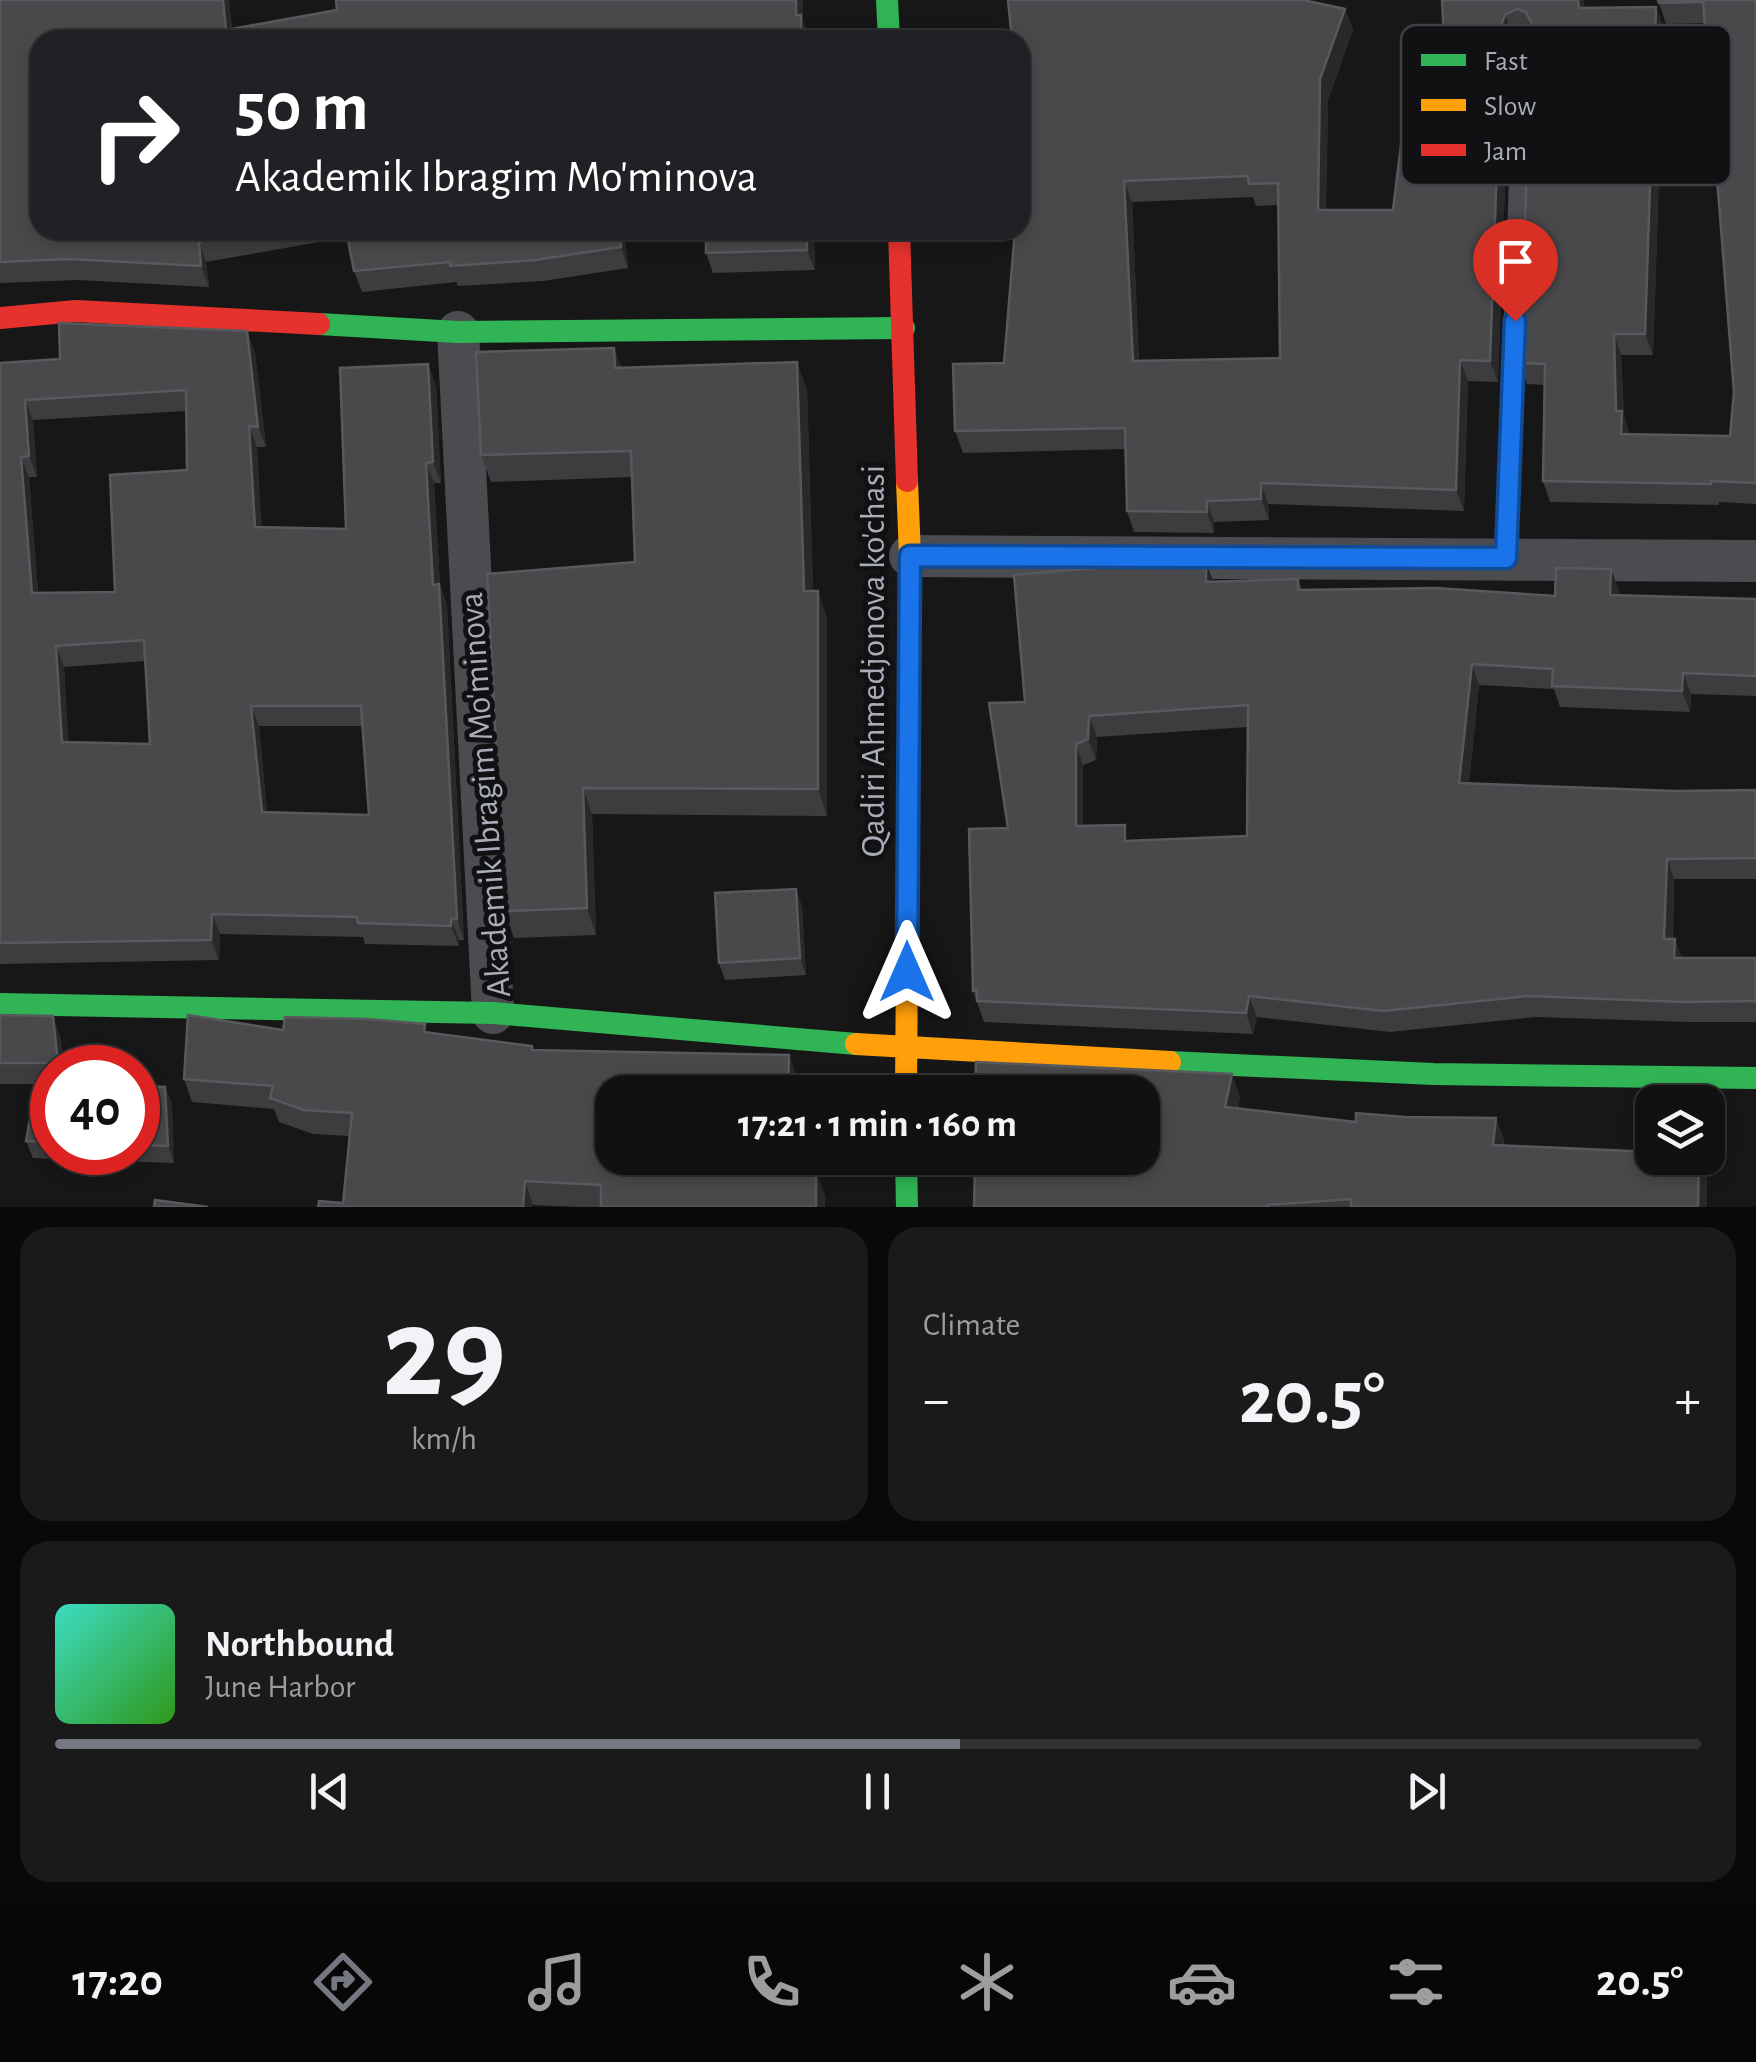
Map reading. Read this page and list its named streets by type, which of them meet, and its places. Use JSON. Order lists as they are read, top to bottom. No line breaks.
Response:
{"streets":{"street":["Qadiri Ahmedjonova ko'chasi","Akademik Ibragim Mo'minova"]},"crossings":[["Qadiri Ahmedjonova ko'chasi","Akademik Ibragim Mo'minova"]],"legend":["Fast","Slow","Jam"],"page":{"turn":["50 m","Akademik Ibragim Mo'minova"],"limit":"40","trip":"17:21 · 1 min · 160 m","tile":[["29","km/h"],"Climate"],"heat":["−","20.5°","+"],"song":["Northbound","June Harbor"],"tabs":["17:20","20.5°"]}}
